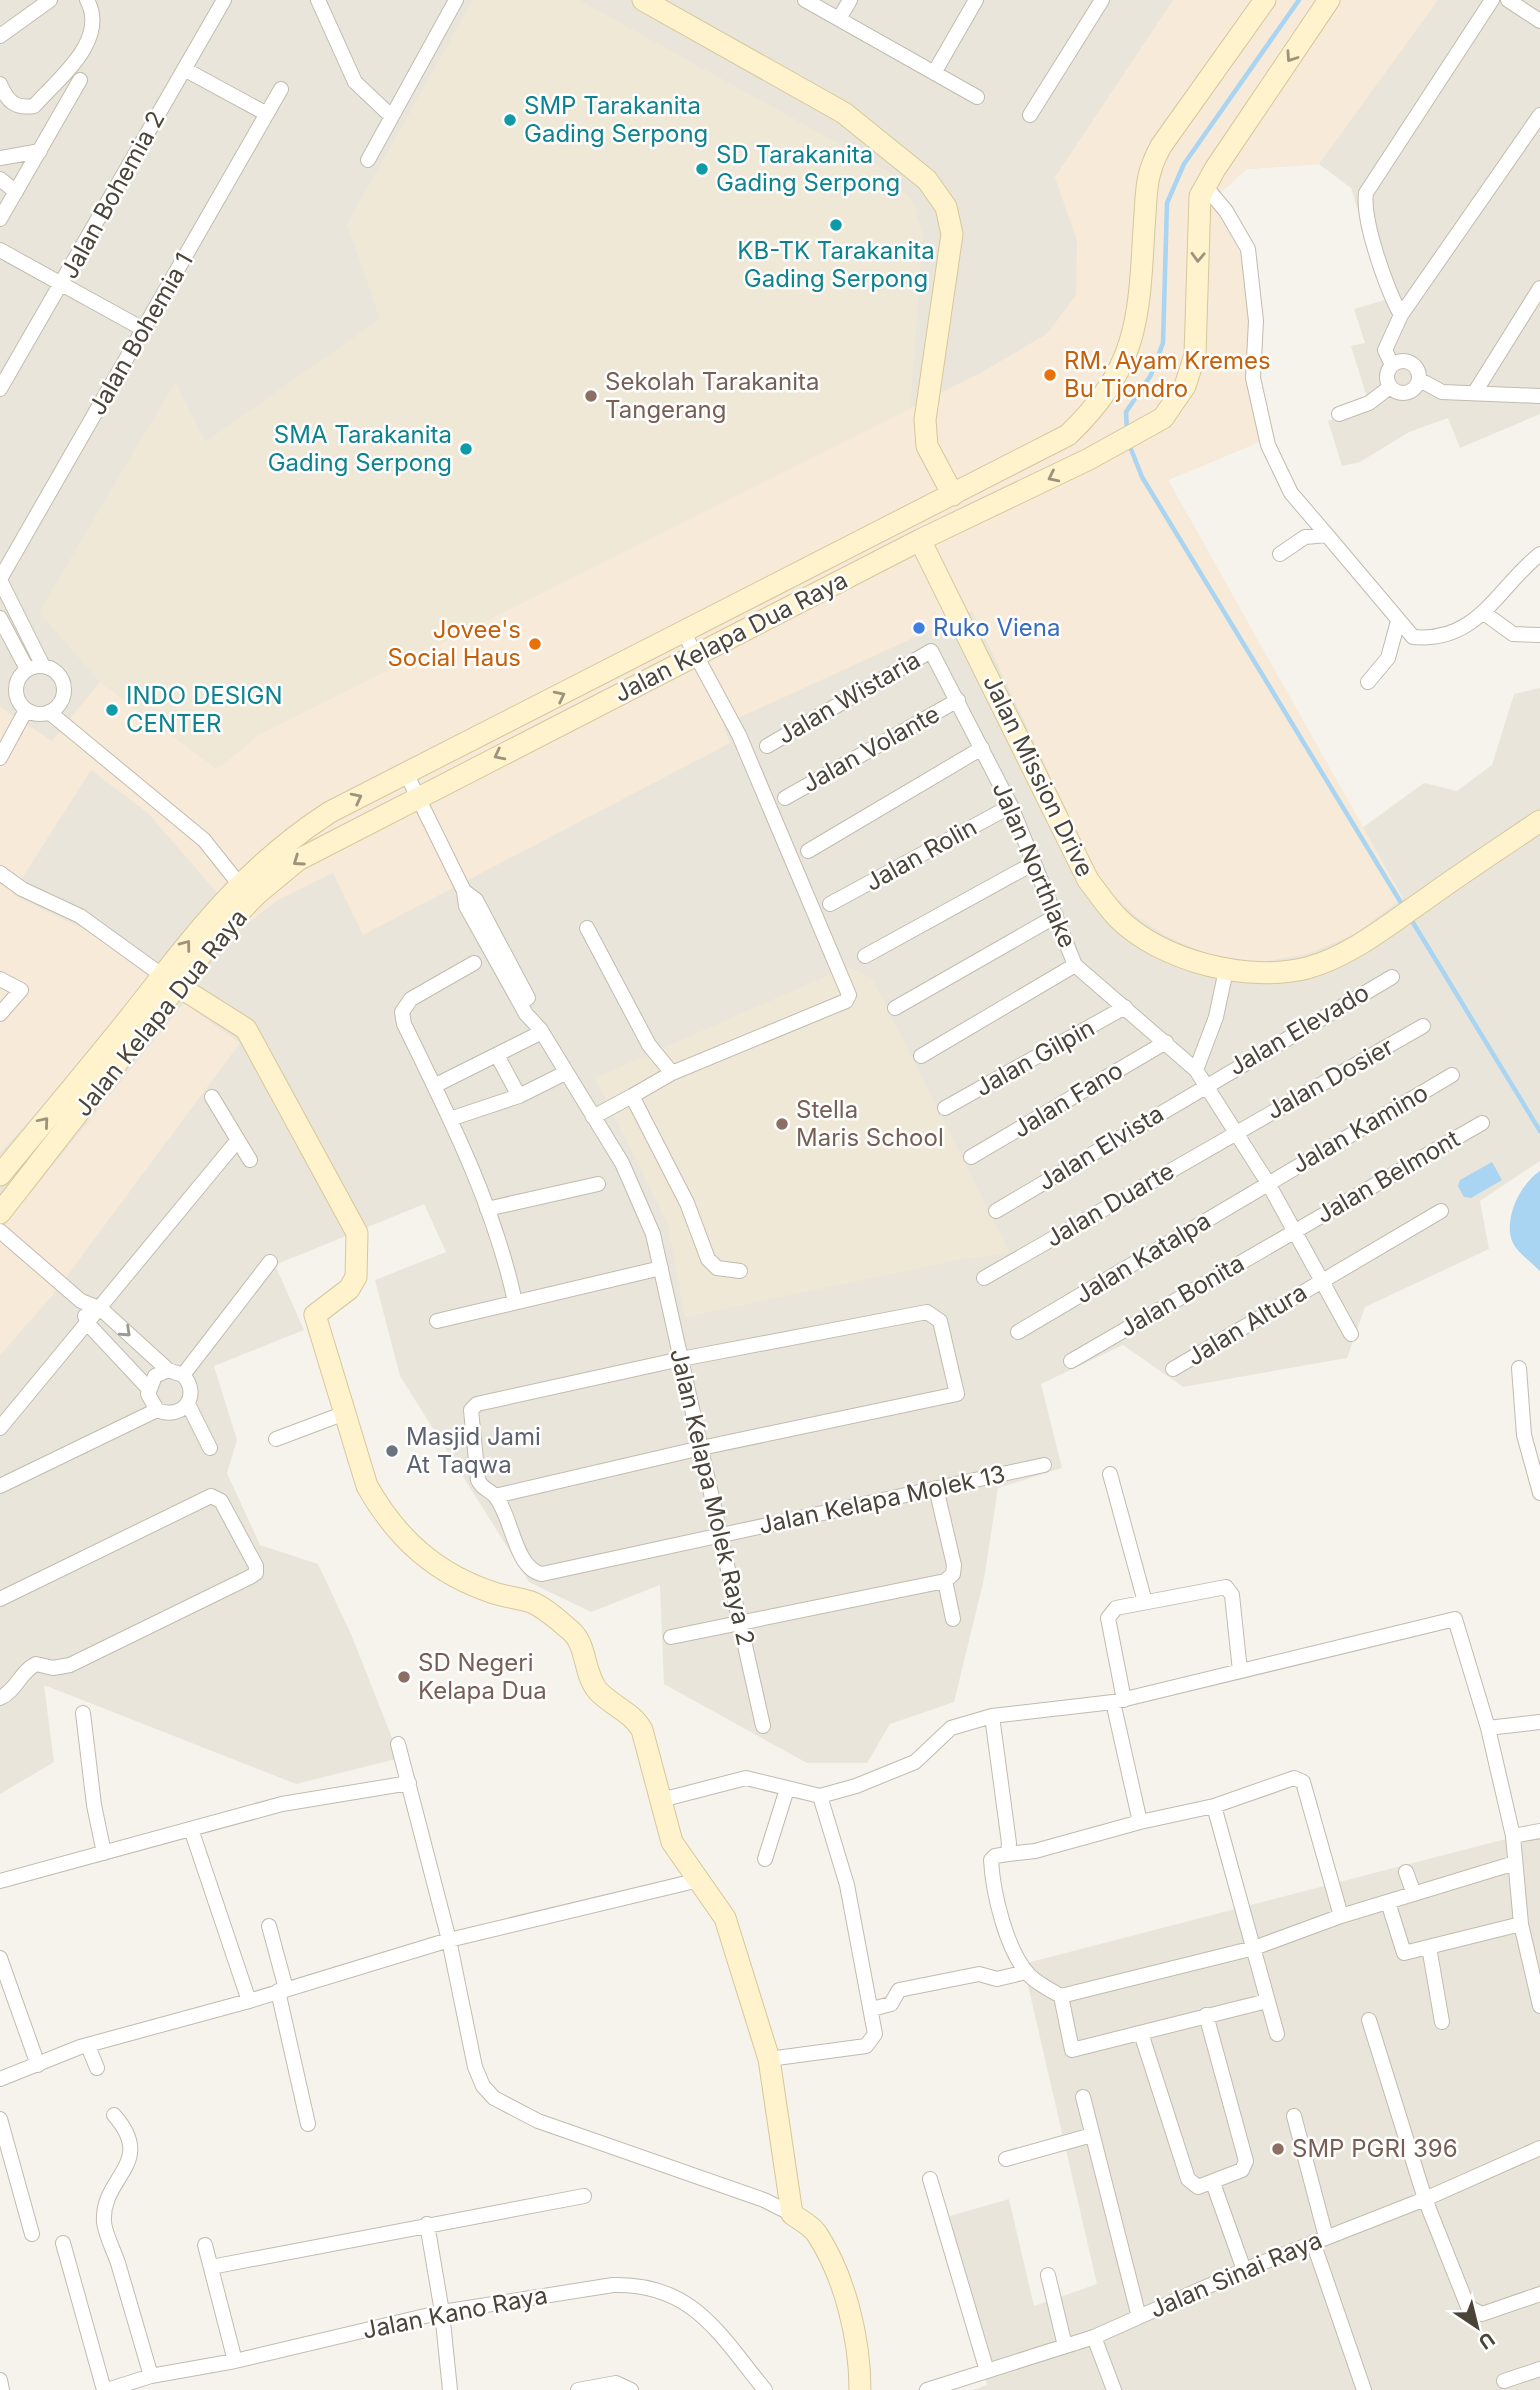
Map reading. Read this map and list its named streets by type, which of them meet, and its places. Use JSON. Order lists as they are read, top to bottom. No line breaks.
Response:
{"streets":{"main road":["Jalan Kelapa Dua Raya","Jalan Mission Drive"],"street":["Jalan Bohemia 2","Jalan Bohemia 1","Jalan Wistaria","Jalan Volante","Jalan Rolin","Jalan Northlake","Jalan Elevado","Jalan Gilpin","Jalan Dosier","Jalan Fano","Jalan Kamino","Jalan Elvista","Jalan Belmont","Jalan Duarte","Jalan Katalpa","Jalan Bonita","Jalan Altura","Jalan Kelapa Molek Raya 2","Jalan Kelapa Molek 13","Jalan Sinai Raya","Jalan Kano Raya"]},"crossings":[["Jalan Kelapa Dua Raya","Jalan Mission Drive"],["Jalan Kelapa Dua Raya","Jalan Kelapa Molek Raya 2"],["Jalan Wistaria","Jalan Northlake"],["Jalan Volante","Jalan Northlake"],["Jalan Rolin","Jalan Northlake"],["Jalan Northlake","Jalan Elevado"],["Jalan Northlake","Jalan Gilpin"],["Jalan Northlake","Jalan Dosier"],["Jalan Northlake","Jalan Fano"],["Jalan Northlake","Jalan Kamino"],["Jalan Northlake","Jalan Elvista"],["Jalan Northlake","Jalan Belmont"],["Jalan Northlake","Jalan Duarte"],["Jalan Northlake","Jalan Katalpa"],["Jalan Northlake","Jalan Bonita"],["Jalan Northlake","Jalan Altura"],["Jalan Elevado","Jalan Elvista"],["Jalan Dosier","Jalan Duarte"],["Jalan Kamino","Jalan Katalpa"],["Jalan Belmont","Jalan Bonita"],["Jalan Kelapa Molek Raya 2","Jalan Kelapa Molek 13"]],"places":["SMP Tarakanita Gading Serpong","SD Tarakanita Gading Serpong","KB-TK Tarakanita Gading Serpong","RM. Ayam Kremes Bu Tjondro","Sekolah Tarakanita Tangerang","SMA Tarakanita Gading Serpong","Ruko Viena","Jovee's Social Haus","INDO DESIGN CENTER","Stella Maris School","Masjid Jami At Taqwa","SD Negeri Kelapa Dua","SMP PGRI 396"],"north":"bottom right"}
